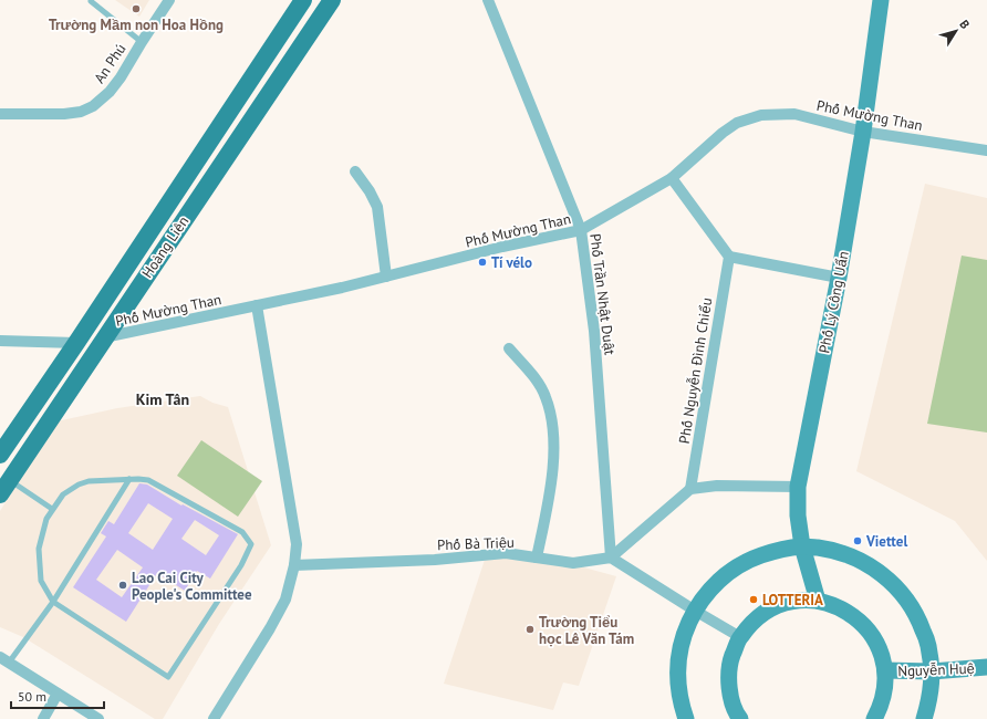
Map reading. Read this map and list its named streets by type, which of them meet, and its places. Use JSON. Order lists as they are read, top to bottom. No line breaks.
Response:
{"streets":{"main road":["Hoàng Liên","Phố Lý Công Uẩn","Nguyễn Huệ"],"street":["An Phú","Phố Mường Than","Phố Trần Nhật Duật","Phố Nguyễn Đình Chiểu","Phố Bà Triệu"]},"crossings":[["Phố Mường Than","Hoàng Liên"],["Phố Mường Than","Phố Trần Nhật Duật"],["Phố Mường Than","Phố Lý Công Uẩn"],["Phố Trần Nhật Duật","Phố Bà Triệu"]],"districts":["Kim Tân"],"places":["Trường Mầm non Hoa Hồng","Tí vélo","Viettel","Lao Cai City People's Committee","LOTTERIA","Trường Tiểu học Lê Văn Tám"],"scale_bar":"50 m","north":"top right"}
